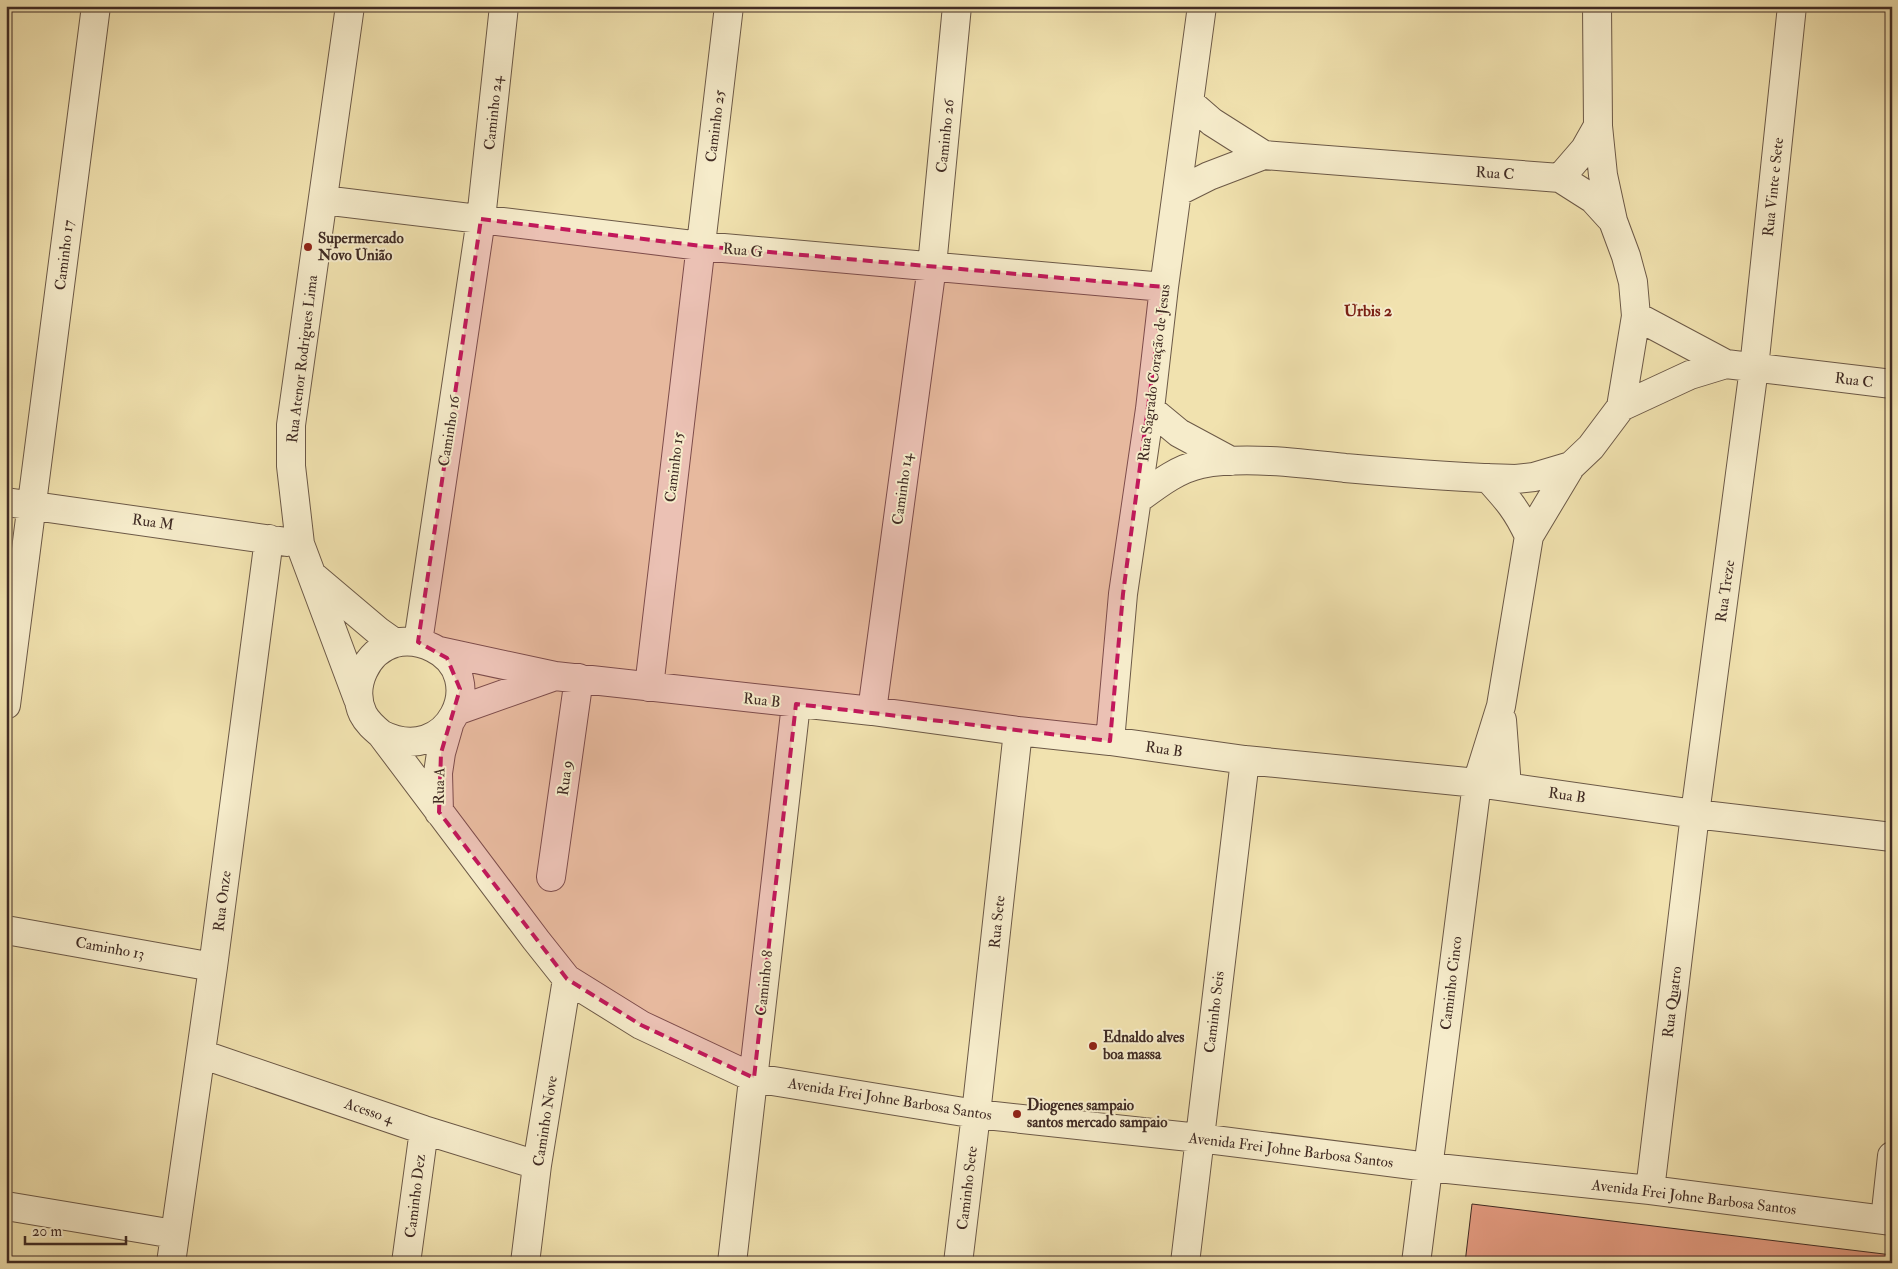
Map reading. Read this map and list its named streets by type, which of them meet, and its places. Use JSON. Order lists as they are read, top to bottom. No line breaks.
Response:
{"streets":{"street":["Caminho 24","Caminho 25","Caminho 26","Rua C","Rua Vinte e Sete","Rua G","Caminho 17","Rua Atenor Rodrigues Lima","Rua Sagrado Coração de Jesus","Caminho 16","Caminho 15","Caminho 14","Rua M","Rua Treze","Rua B","Rua 9","Rua A","Rua Onze","Rua Sete","Caminho 13","Caminho 8","Caminho Cinco","Rua Quatro","Caminho Seis","Avenida Frei Johne Barbosa Santos","Acesso 4","Caminho Nove","Caminho Sete","Caminho Dez"]},"crossings":[["Caminho 24","Rua G"],["Caminho 24","Caminho 16"],["Caminho 25","Rua G"],["Caminho 25","Caminho 15"],["Caminho 26","Rua G"],["Caminho 26","Caminho 14"],["Rua C","Rua Vinte e Sete"],["Rua C","Rua Sagrado Coração de Jesus"],["Rua C","Rua Treze"],["Rua C","Caminho Cinco"],["Rua Vinte e Sete","Rua Treze"],["Rua G","Rua Atenor Rodrigues Lima"],["Rua G","Rua Sagrado Coração de Jesus"],["Rua G","Caminho 16"],["Rua G","Caminho 15"],["Rua G","Caminho 14"],["Caminho 17","Rua M"],["Rua Atenor Rodrigues Lima","Caminho 16"],["Rua Atenor Rodrigues Lima","Rua M"],["Rua Atenor Rodrigues Lima","Rua B"],["Rua Atenor Rodrigues Lima","Rua A"],["Rua Sagrado Coração de Jesus","Rua B"],["Caminho 16","Rua B"],["Caminho 16","Rua A"],["Caminho 15","Rua B"],["Caminho 14","Rua B"],["Rua M","Rua Onze"],["Rua Treze","Rua B"],["Rua Treze","Rua Quatro"],["Rua B","Rua 9"],["Rua B","Rua A"],["Rua B","Rua Sete"],["Rua B","Caminho 8"],["Rua B","Caminho Cinco"],["Rua B","Rua Quatro"],["Rua B","Caminho Seis"],["Rua A","Avenida Frei Johne Barbosa Santos"],["Rua Onze","Caminho 13"],["Rua Onze","Acesso 4"],["Rua Sete","Avenida Frei Johne Barbosa Santos"],["Rua Sete","Caminho Sete"],["Caminho 8","Avenida Frei Johne Barbosa Santos"],["Caminho Cinco","Avenida Frei Johne Barbosa Santos"],["Rua Quatro","Avenida Frei Johne Barbosa Santos"],["Caminho Seis","Avenida Frei Johne Barbosa Santos"],["Avenida Frei Johne Barbosa Santos","Caminho Nove"],["Avenida Frei Johne Barbosa Santos","Caminho Sete"],["Acesso 4","Caminho Nove"],["Acesso 4","Caminho Dez"]],"districts":["Urbis 2"],"places":["Supermercado Novo União","Ednaldo alves boa massa","Diogenes sampaio santos mercado sampaio"],"scale_bar":"20 m"}
